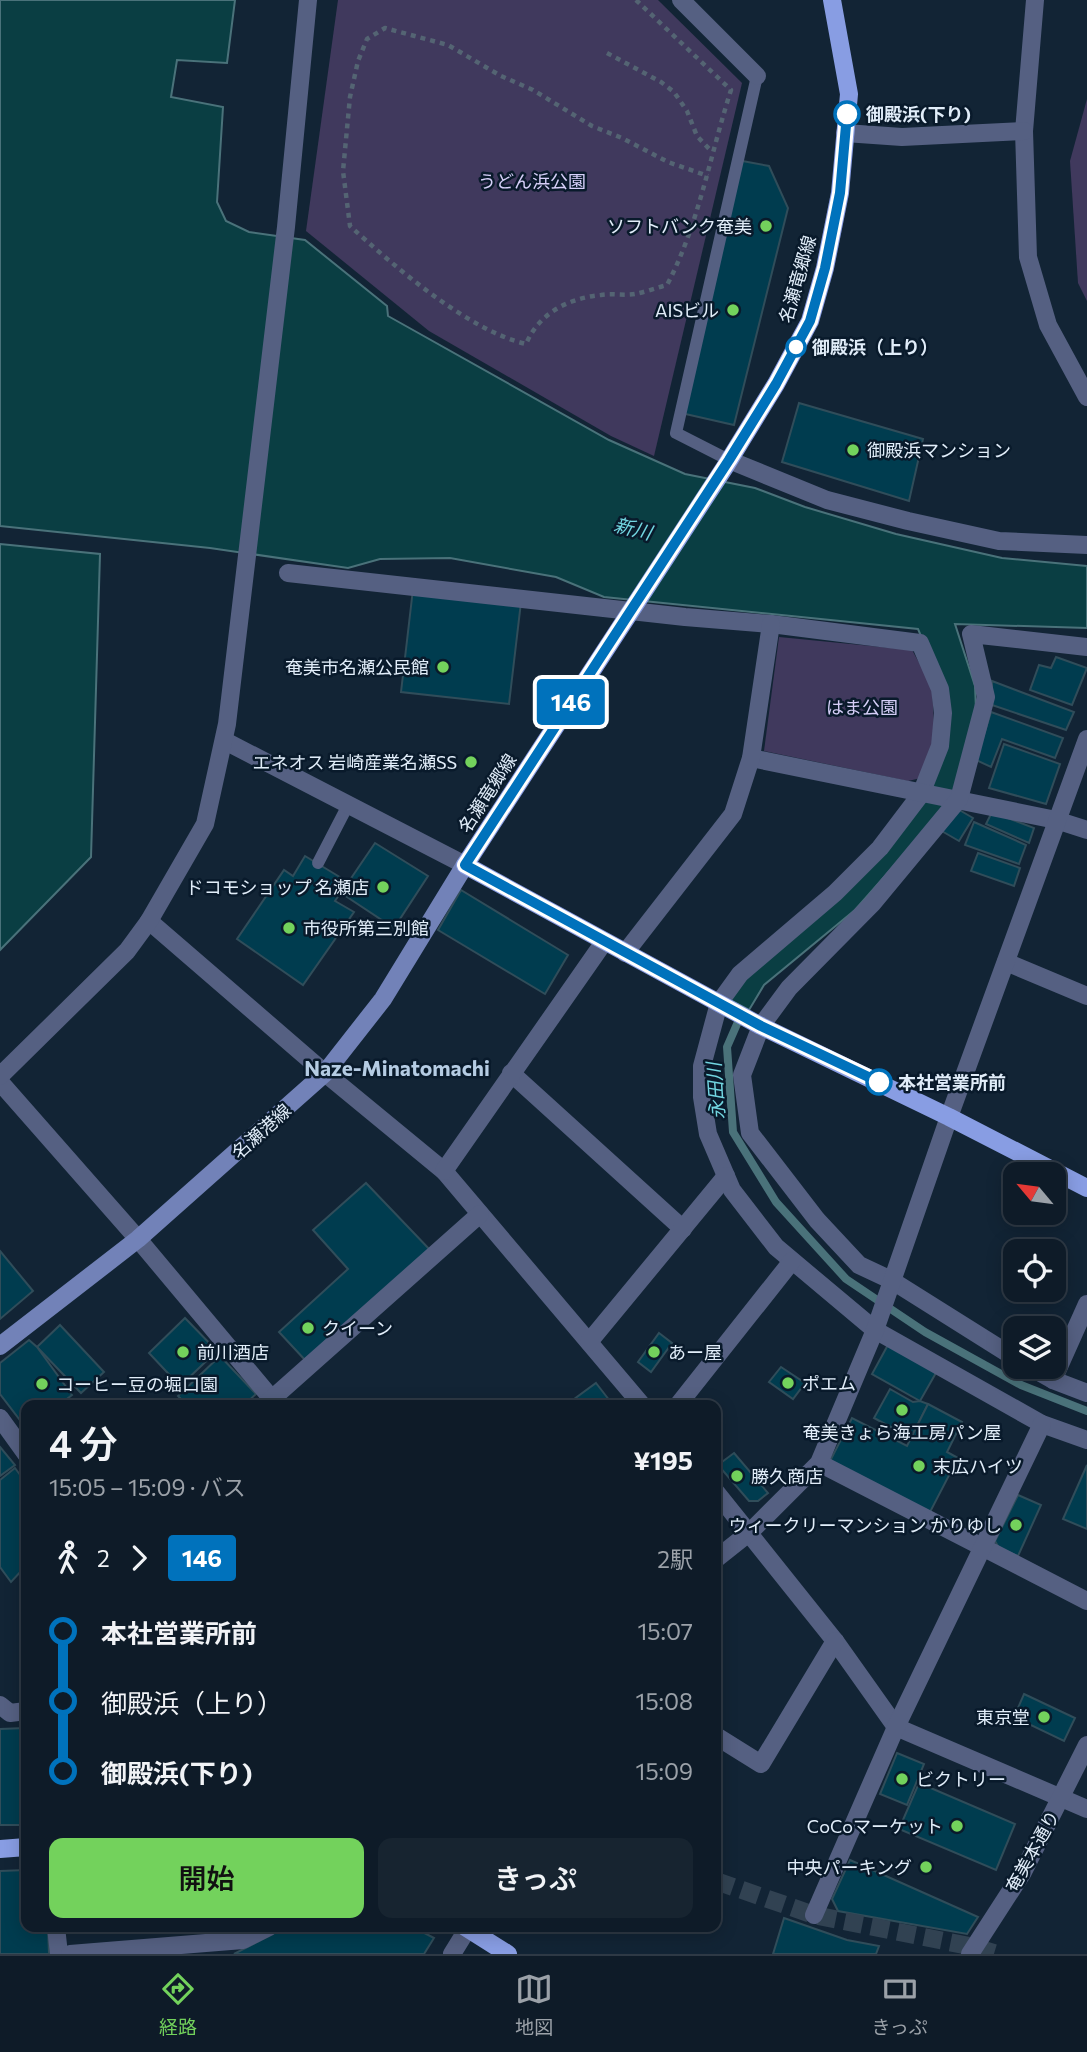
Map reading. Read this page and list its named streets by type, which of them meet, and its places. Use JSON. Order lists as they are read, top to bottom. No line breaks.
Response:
{"streets":{"main road":["名瀬竜郷線","名瀬港線"],"street":["奄美本通り"]},"crossings":[["名瀬竜郷線","名瀬港線"]],"districts":["Naze-Minatomachi"],"water":["新川","永田川"],"parks":["うどん浜公園","はま公園"],"places":["御殿浜(下り)","ソフトバンク奄美","AISビル","御殿浜（上り）","御殿浜マンション","奄美市名瀬公民館","エネオス 岩崎産業名瀬SS","ドコモショップ 名瀬店","市役所第三別館","本社営業所前","クイーン","前川酒店","あー屋","ポエム","コーヒー豆の堀口園","奄美きょら海工房パン屋","末広ハイツ","勝久商店","ウィークリーマンション かりゆし","東京堂","ビクトリー","CoCoマーケット","中央パーキング"],"lines":["bus line 146"],"north":"top left","page":{"on_map":"146","heading":["4 分","15:05 – 15:09 · バス","¥195"],"legs":["2","146","2駅"],"list":[{"name":"本社営業所前","value":"15:07"},{"name":"御殿浜（上り）","value":"15:08"},{"name":"御殿浜(下り)","value":"15:09"}],"buttons":["開始","きっぷ"],"tabs":["経路","地図","きっぷ"]}}
